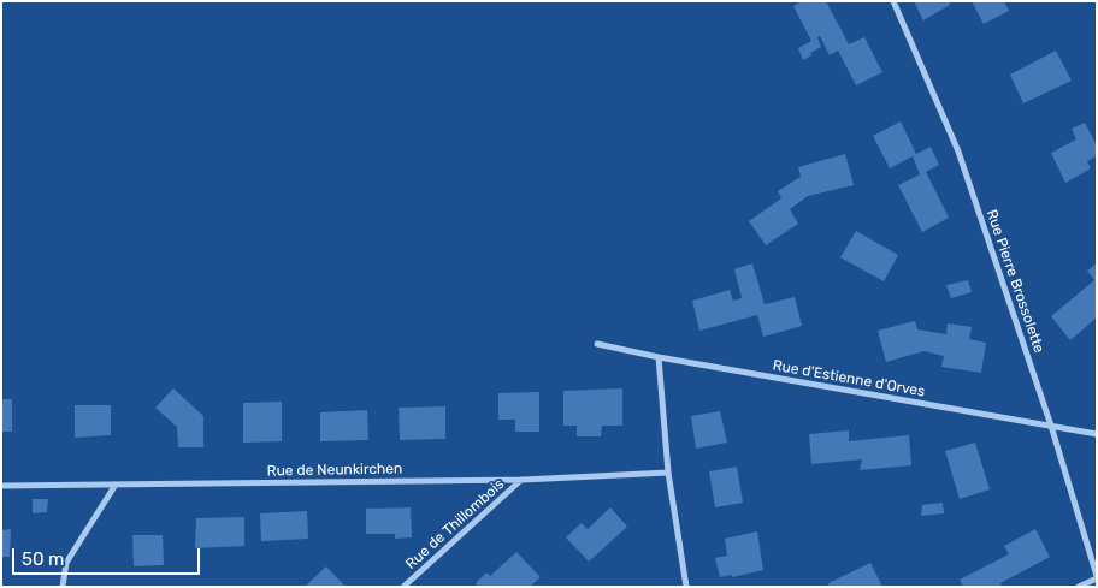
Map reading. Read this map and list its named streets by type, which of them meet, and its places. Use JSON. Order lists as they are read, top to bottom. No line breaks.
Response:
{"streets":{"street":["Rue Pierre Brossolette","Rue d'Estienne d'Orves","Rue de Neunkirchen","Rue de Thillombois"]},"crossings":[["Rue Pierre Brossolette","Rue d'Estienne d'Orves"],["Rue de Neunkirchen","Rue de Thillombois"]],"scale_bar":"50 m"}
